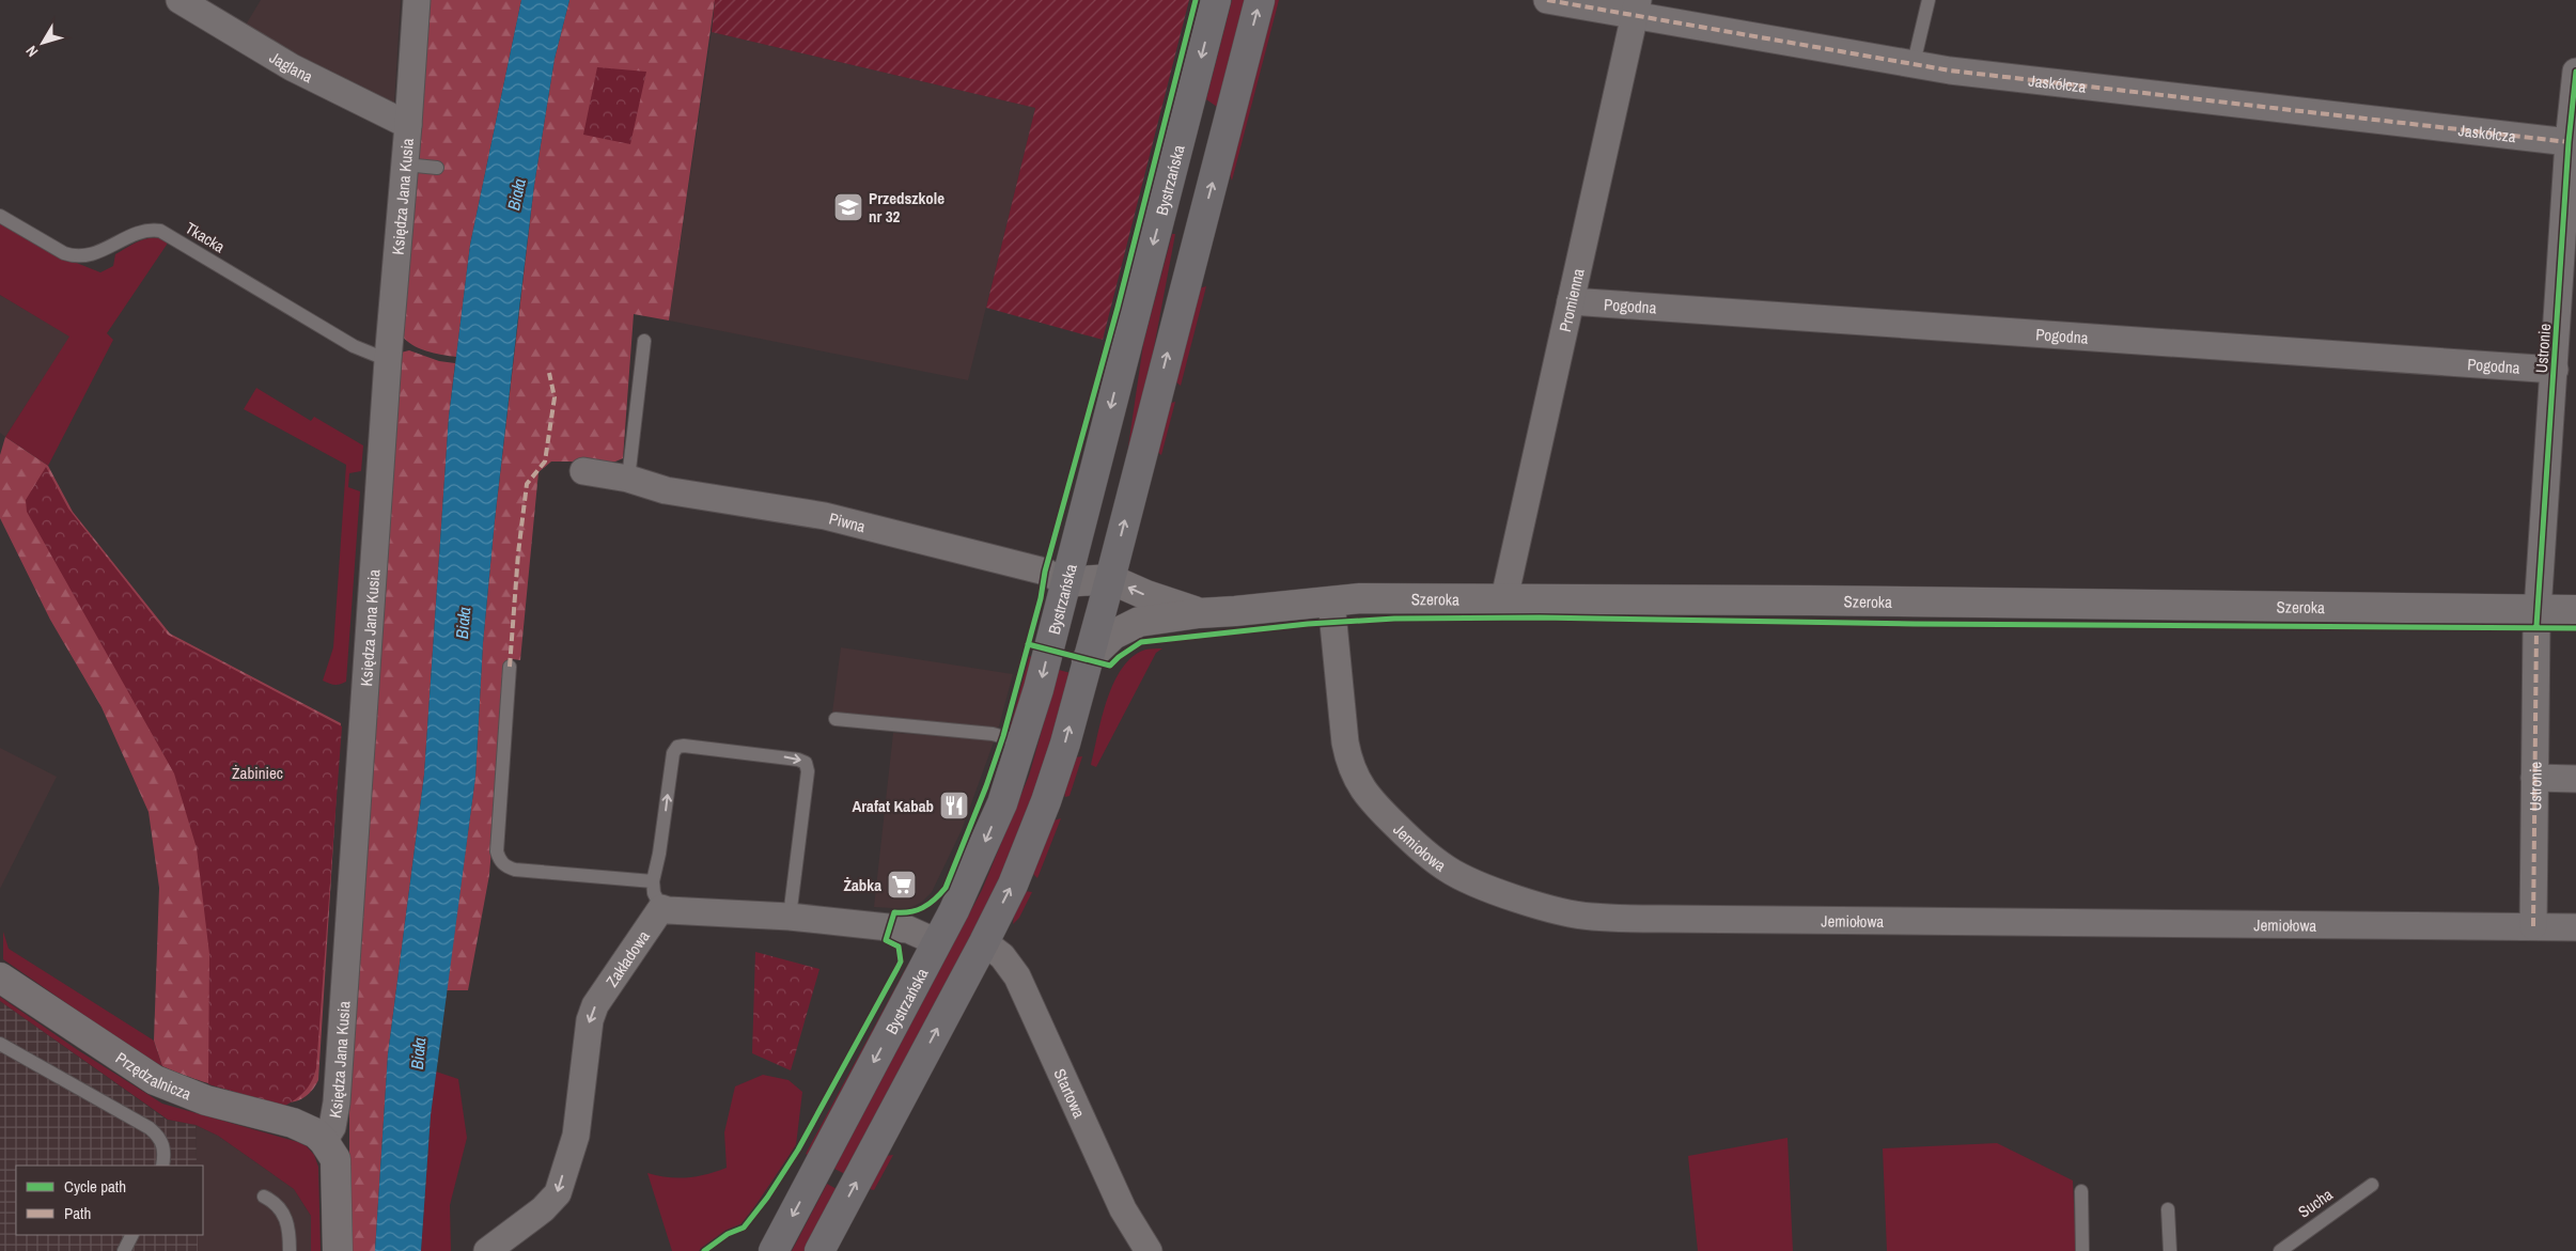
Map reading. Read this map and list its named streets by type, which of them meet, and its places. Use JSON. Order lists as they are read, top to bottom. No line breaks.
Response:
{"streets":{"main road":["Bystrzańska"],"street":["Jaglana","Jaskółcza","Księdza Jana Kusia","Promienna","Pogodna","Ustronie","Piwna","Szeroka","Jemiołowa","Zakładowa","Przędzalnicza","Startowa"],"lane":["Tkacka","Sucha"]},"crossings":[["Jaglana","Księdza Jana Kusia"],["Jaskółcza","Promienna"],["Jaskółcza","Ustronie"],["Bystrzańska","Piwna"],["Bystrzańska","Szeroka"],["Księdza Jana Kusia","Tkacka"],["Księdza Jana Kusia","Przędzalnicza"],["Promienna","Pogodna"],["Promienna","Szeroka"],["Pogodna","Ustronie"],["Ustronie","Szeroka"],["Ustronie","Jemiołowa"],["Piwna","Szeroka"],["Szeroka","Jemiołowa"]],"one_way":["Zakładowa"],"water":["Biała"],"parks":["Żabiniec"],"places":{"school or university":["Przedszkole nr 32"],"restaurant":["Arafat Kabab"],"supermarket":["Żabka"]},"legend":["Cycle path","Path"],"north":"bottom left"}
